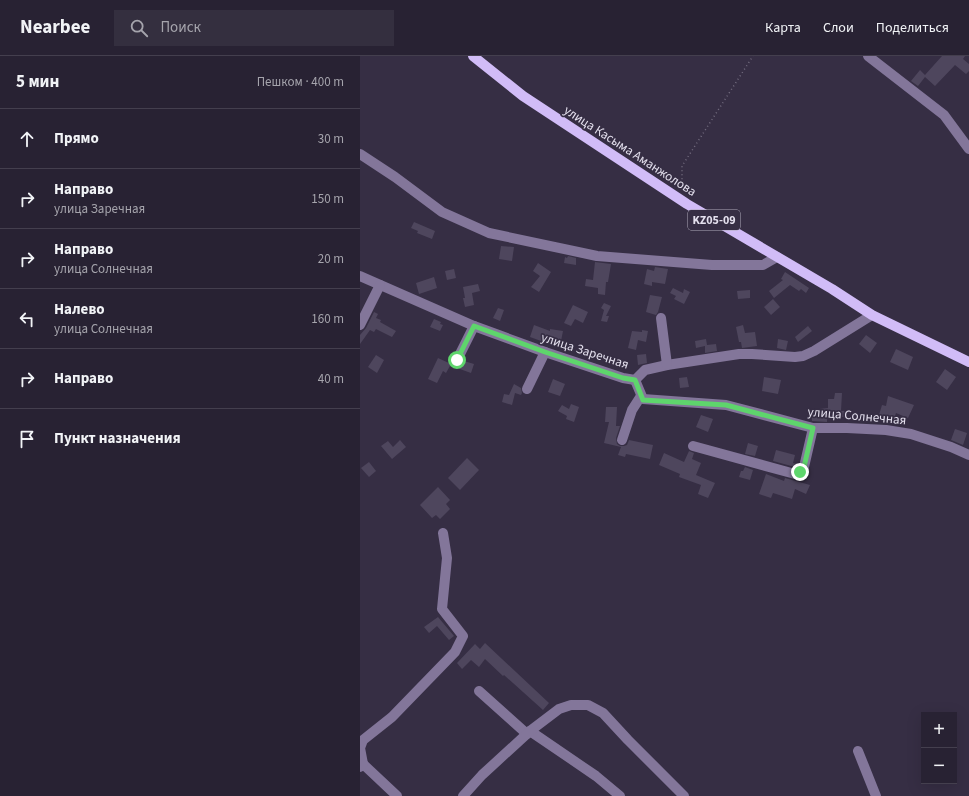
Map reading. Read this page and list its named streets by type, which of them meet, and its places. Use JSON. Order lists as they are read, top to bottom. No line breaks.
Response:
{"streets":{"main road":["улица Касыма Аманжолова","KZ05-09"],"street":["улица Заречная","улица Солнечная"]},"crossings":[["улица Касыма Аманжолова","улица Заречная"]],"page":{"header":"Nearbee","search":"Поиск","nav":["Карта","Слои","Поделиться"],"heading":["5 мин","Пешком · 400 m"],"list":[["Прямо","30 m"],["Направо","улица Заречная","150 m"],["Направо","улица Солнечная","20 m"],["Налево","улица Солнечная","160 m"],["Направо","40 m"],"Пункт назначения"],"map_buttons":["+","−"]}}
